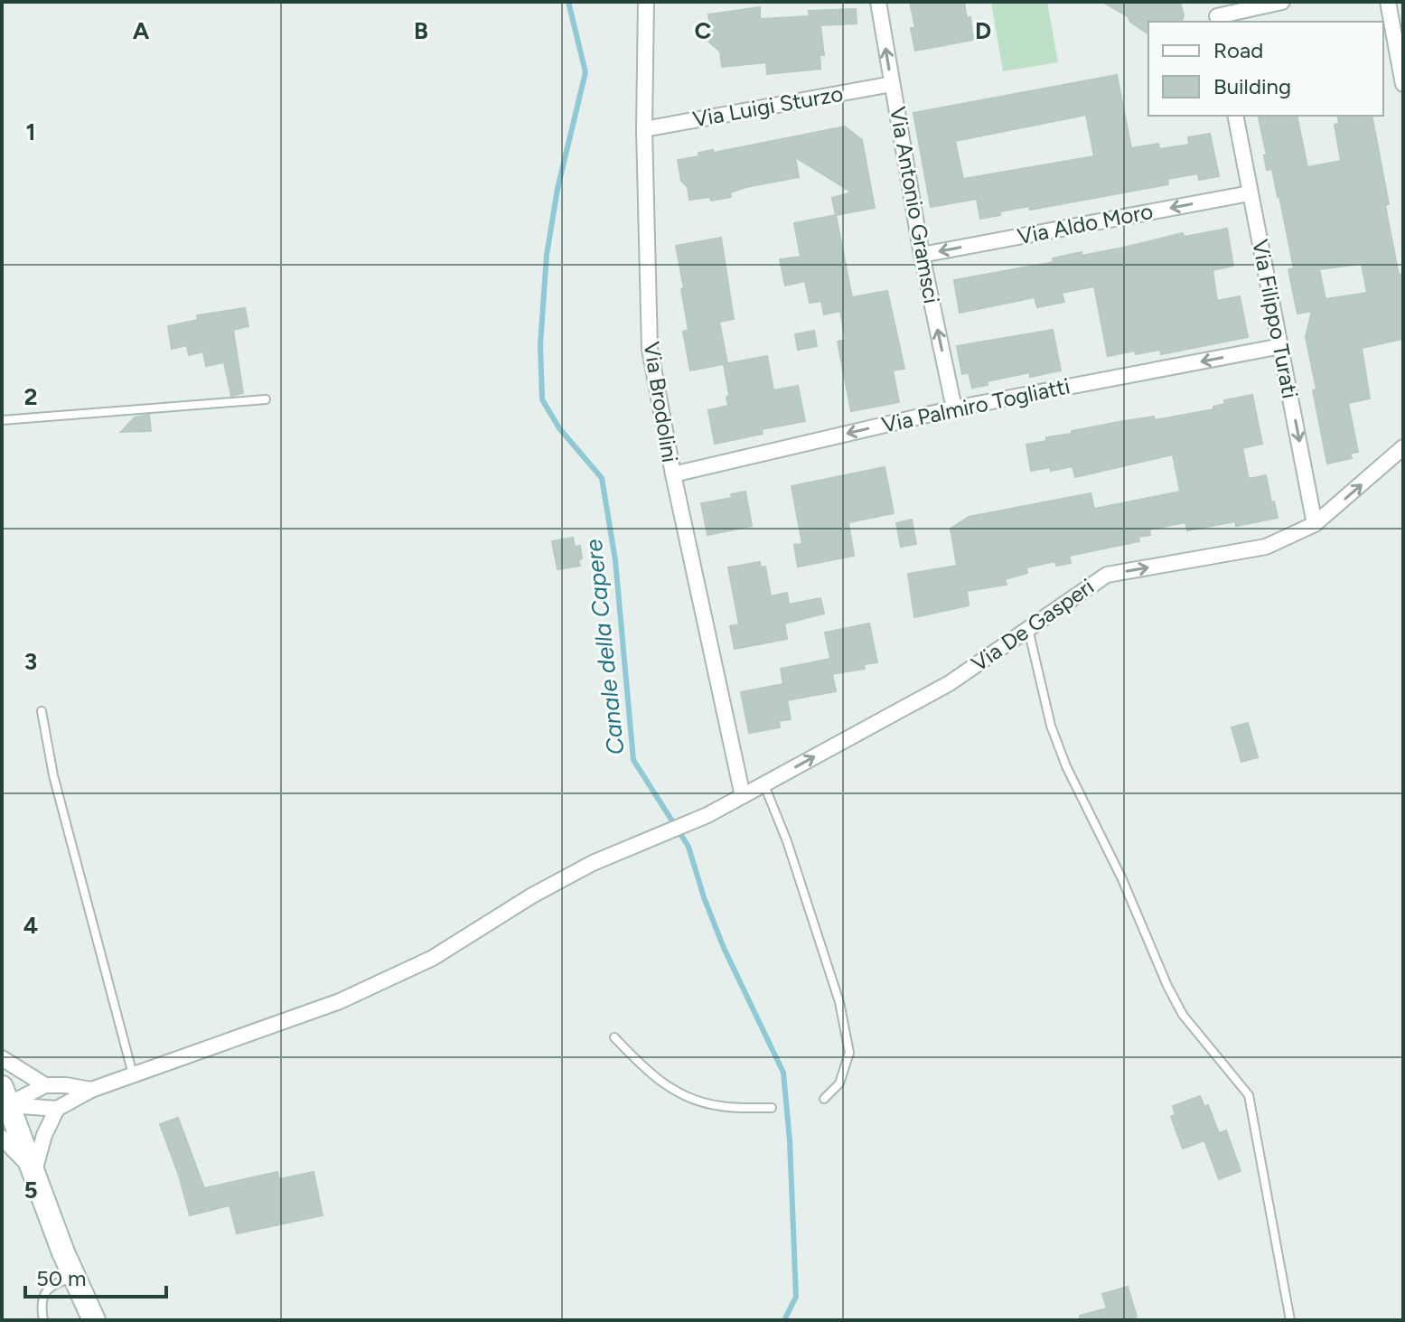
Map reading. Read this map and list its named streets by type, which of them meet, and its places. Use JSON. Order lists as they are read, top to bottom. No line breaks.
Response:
{"streets":{"street":["Via Luigi Sturzo","Via Antonio Gramsci","Via Aldo Moro","Via Filippo Turati","Via Brodolini","Via Palmiro Togliatti","Via De Gasperi"]},"crossings":[["Via Luigi Sturzo","Via Antonio Gramsci"],["Via Luigi Sturzo","Via Brodolini"],["Via Antonio Gramsci","Via Aldo Moro"],["Via Antonio Gramsci","Via Palmiro Togliatti"],["Via Aldo Moro","Via Filippo Turati"],["Via Filippo Turati","Via Palmiro Togliatti"],["Via Filippo Turati","Via De Gasperi"],["Via Brodolini","Via Palmiro Togliatti"],["Via Brodolini","Via De Gasperi"]],"one_way":["Via Antonio Gramsci","Via Aldo Moro","Via Filippo Turati","Via Palmiro Togliatti","Via De Gasperi"],"water":["Canale della Capere"],"legend":["Road","Building"],"scale_bar":"50 m","grid":{"columns":["A","B","C","D"],"rows":["1","2","3","4","5"]}}
